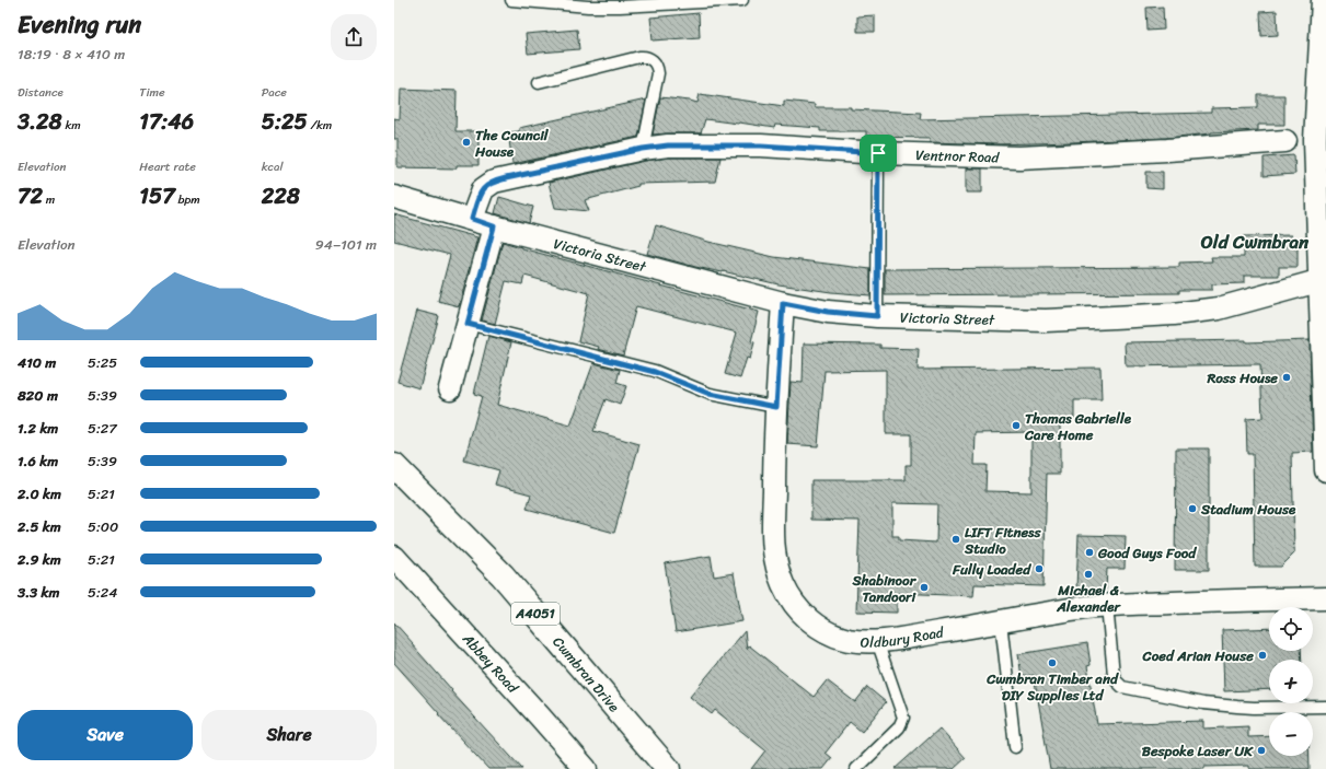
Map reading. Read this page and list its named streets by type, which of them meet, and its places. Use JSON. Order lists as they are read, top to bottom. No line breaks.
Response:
{"streets":{"main road":["A4051","Cwmbran Drive"],"street":["Ventnor Road","Victoria Street","Oldbury Road","Abbey Road"]},"crossings":[["Ventnor Road","Victoria Street"],["Victoria Street","Oldbury Road"]],"districts":["Old Cwmbran"],"places":["The Council House","Ross House","Thomas Gabrielle Care Home","Stadium House","LIFT Fitness Studio","Good Guys Food","Fully Loaded","Michael & Alexander","Shabinoor Tandoori","Coed Arian House","Cwmbran Timber and DIY Supplies Ltd","Bespoke Laser UK"],"page":{"heading":["Evening run","18:19 · 8 × 410 m"],"stats":[["Distance","3.28 km"],["Time","17:46"],["Pace","5:25 /km"],["Elevation","72 m"],["Heart rate","157 bpm"],["kcal","228"]],"chart":["Elevation","94–101 m"],"list":[{"name":"410 m","note":"5:25"},{"name":"820 m","note":"5:39"},{"name":"1.2 km","note":"5:27"},{"name":"1.6 km","note":"5:39"},{"name":"2.0 km","note":"5:21"},{"name":"2.5 km","note":"5:00"},{"name":"2.9 km","note":"5:21"},{"name":"3.3 km","note":"5:24"}],"map_buttons":["+","−"],"buttons":["Save","Share"]}}
